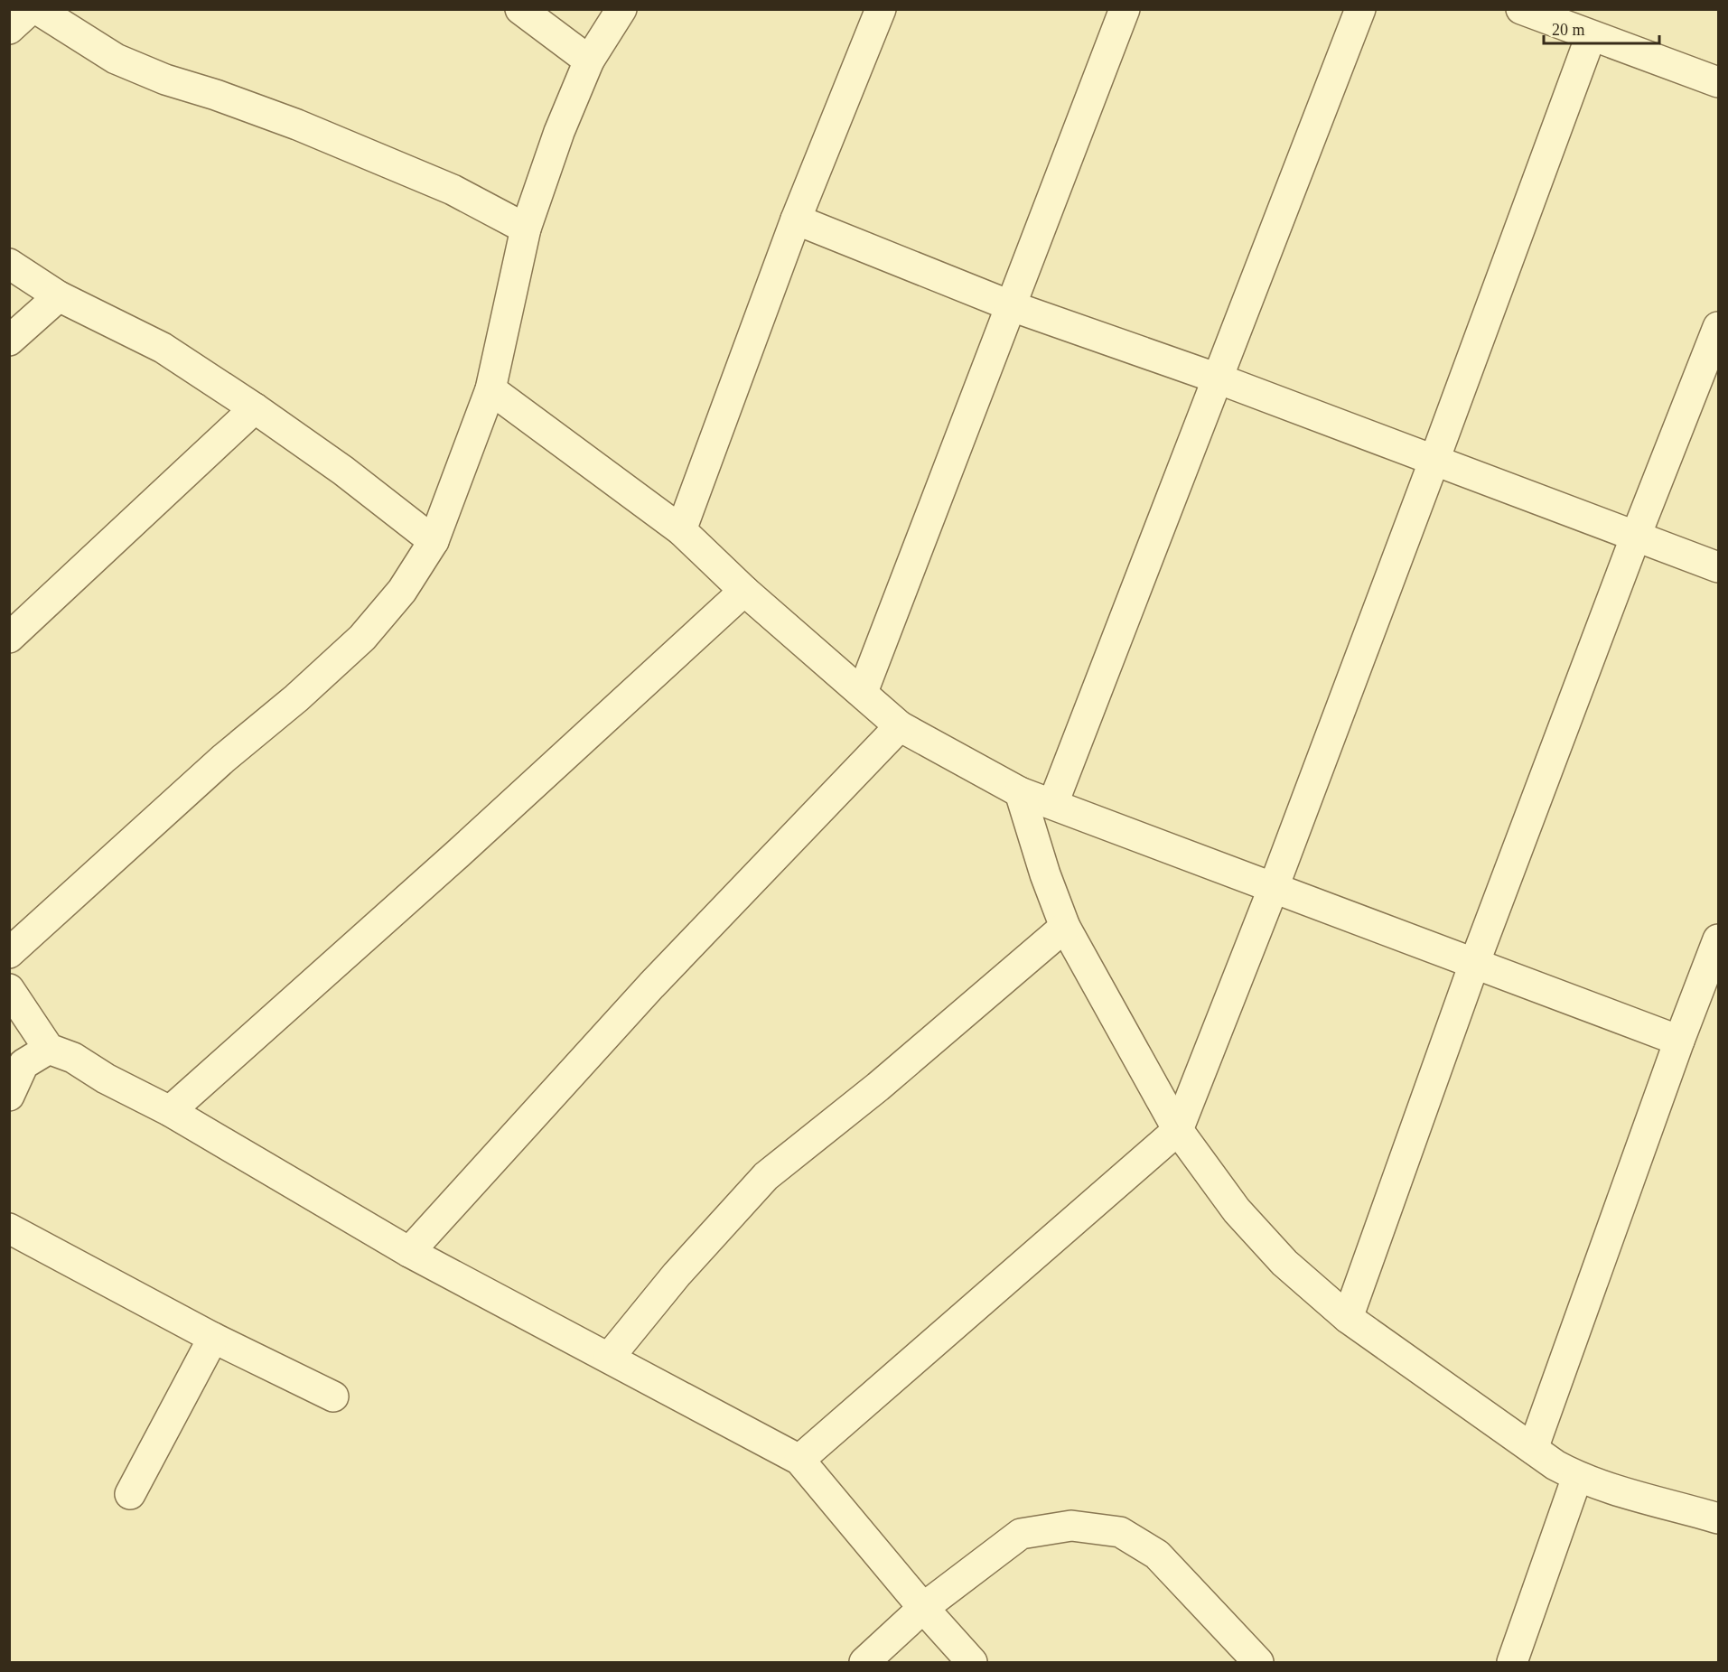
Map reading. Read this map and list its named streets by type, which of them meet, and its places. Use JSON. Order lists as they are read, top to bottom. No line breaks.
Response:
{"scale_bar":"20 m"}
